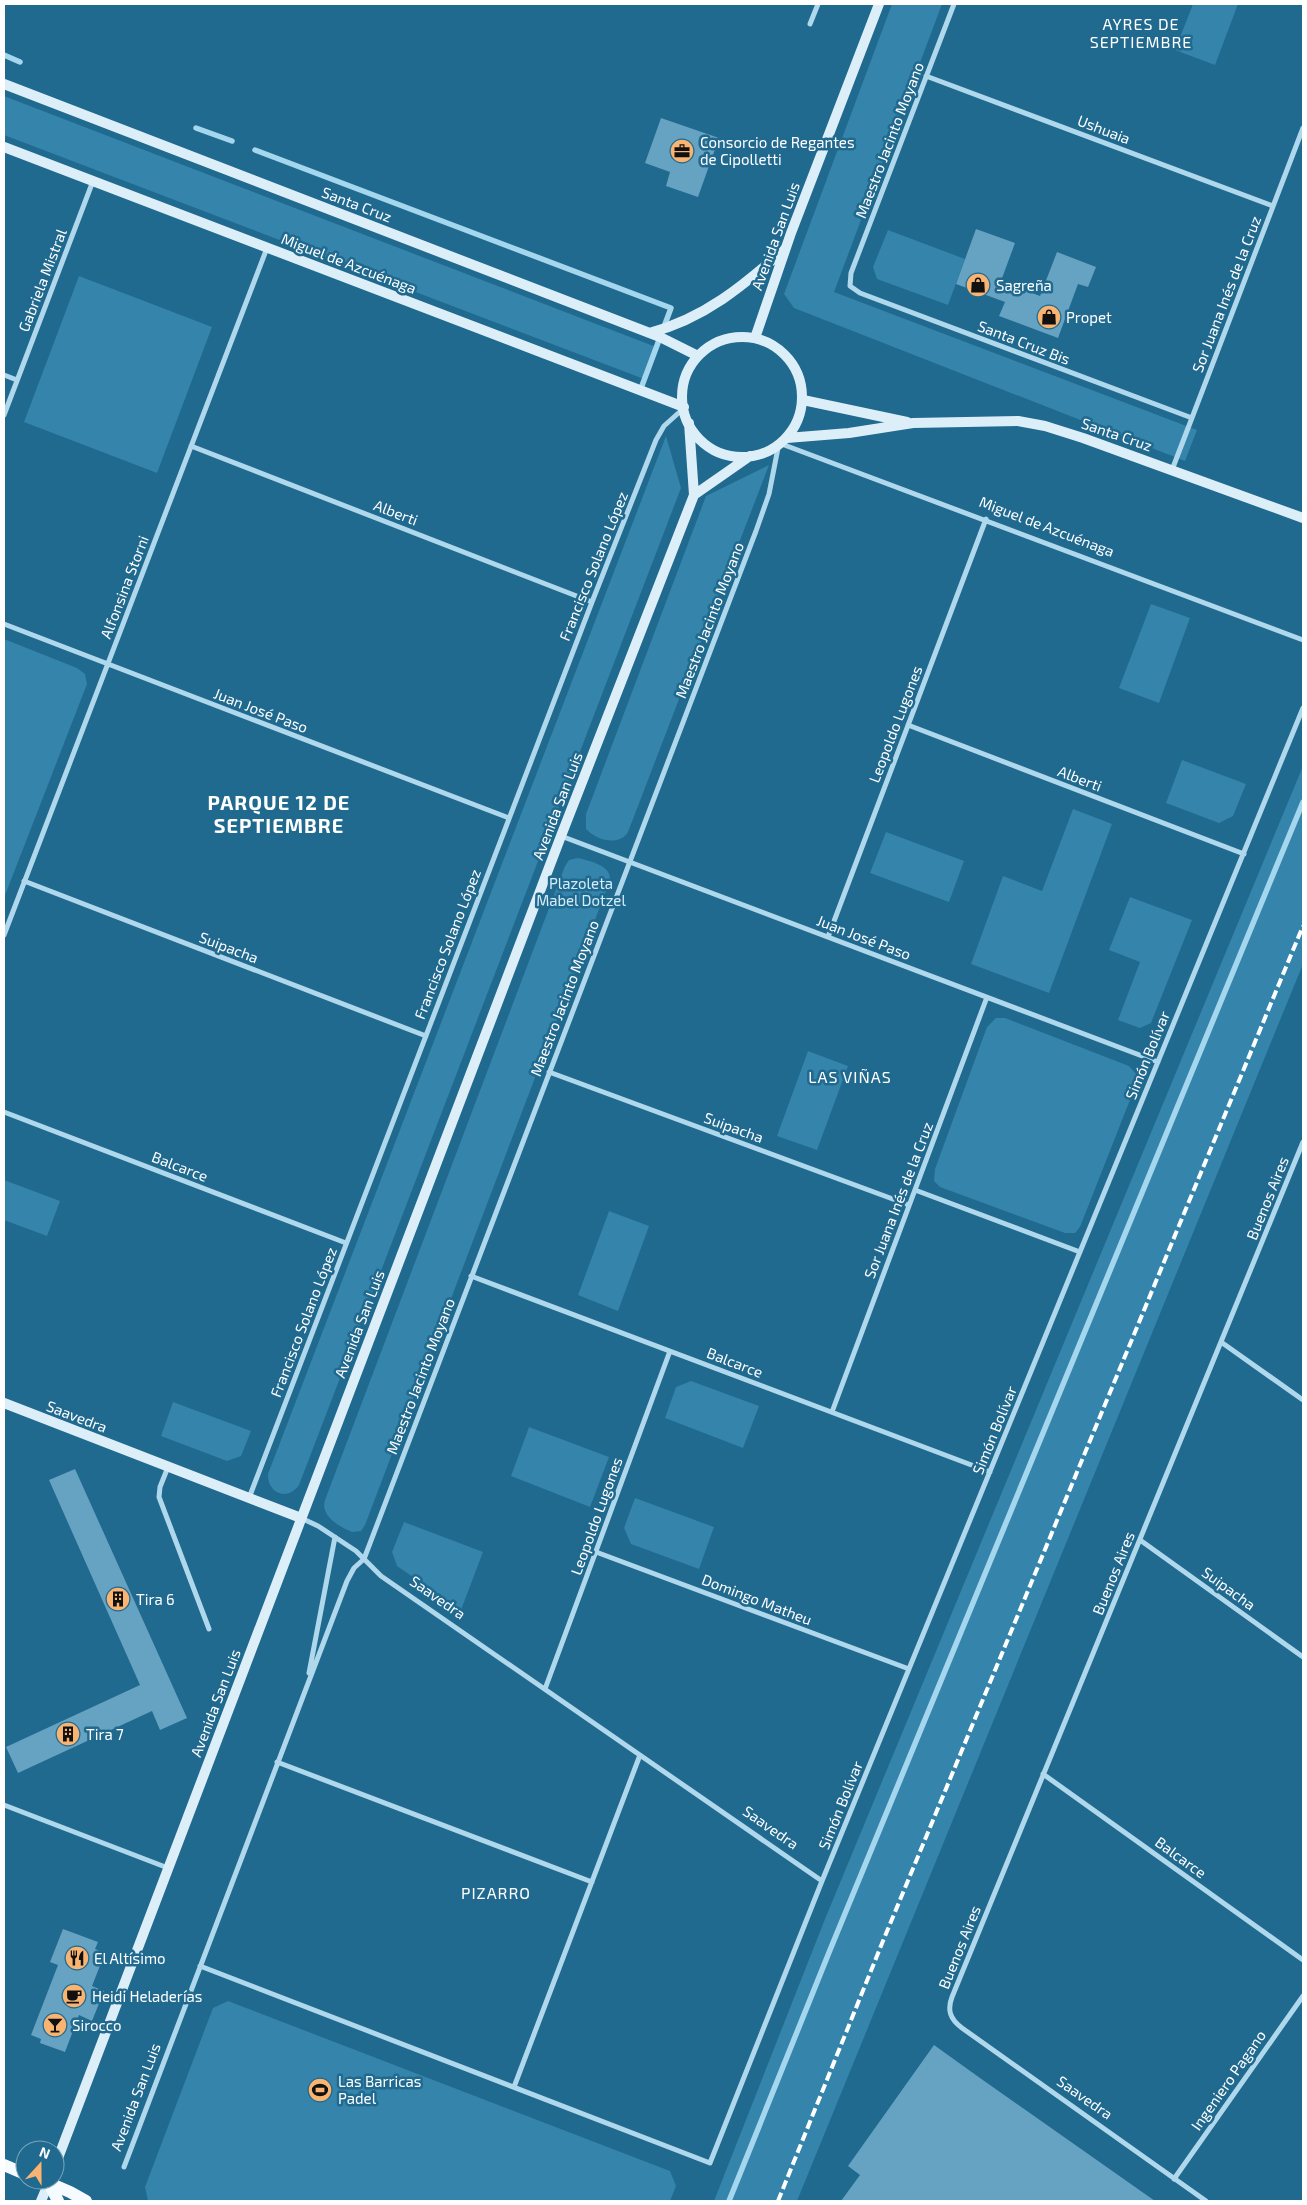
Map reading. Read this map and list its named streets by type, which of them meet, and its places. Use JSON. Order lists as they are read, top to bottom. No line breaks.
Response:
{"streets":{"main road":["Santa Cruz","Avenida San Luis","Miguel de Azcuénaga","Saavedra"],"street":["Ushuaia","Maestro Jacinto Moyano","Gabriela Mistral","Sor Juana Inés de la Cruz","Santa Cruz Bis","Alberti","Francisco Solano López","Alfonsina Storni","Juan José Paso","Leopoldo Lugones","Suipacha","Simón Bolívar","Balcarce","Buenos Aires","Domingo Matheu","Ingeniero Pagano"]},"crossings":[["Ushuaia","Maestro Jacinto Moyano"],["Ushuaia","Sor Juana Inés de la Cruz"],["Maestro Jacinto Moyano","Santa Cruz"],["Maestro Jacinto Moyano","Avenida San Luis"],["Maestro Jacinto Moyano","Miguel de Azcuénaga"],["Maestro Jacinto Moyano","Santa Cruz Bis"],["Maestro Jacinto Moyano","Francisco Solano López"],["Maestro Jacinto Moyano","Juan José Paso"],["Maestro Jacinto Moyano","Suipacha"],["Maestro Jacinto Moyano","Balcarce"],["Maestro Jacinto Moyano","Saavedra"],["Santa Cruz","Avenida San Luis"],["Santa Cruz","Miguel de Azcuénaga"],["Santa Cruz","Sor Juana Inés de la Cruz"],["Santa Cruz","Francisco Solano López"],["Avenida San Luis","Miguel de Azcuénaga"],["Avenida San Luis","Francisco Solano López"],["Avenida San Luis","Juan José Paso"],["Avenida San Luis","Saavedra"],["Miguel de Azcuénaga","Gabriela Mistral"],["Miguel de Azcuénaga","Francisco Solano López"],["Miguel de Azcuénaga","Alfonsina Storni"],["Miguel de Azcuénaga","Leopoldo Lugones"],["Sor Juana Inés de la Cruz","Santa Cruz Bis"],["Sor Juana Inés de la Cruz","Juan José Paso"],["Sor Juana Inés de la Cruz","Suipacha"],["Sor Juana Inés de la Cruz","Balcarce"],["Alberti","Francisco Solano López"],["Alberti","Alfonsina Storni"],["Alberti","Leopoldo Lugones"],["Alberti","Simón Bolívar"],["Francisco Solano López","Juan José Paso"],["Francisco Solano López","Suipacha"],["Francisco Solano López","Balcarce"],["Francisco Solano López","Saavedra"],["Alfonsina Storni","Juan José Paso"],["Alfonsina Storni","Suipacha"],["Juan José Paso","Leopoldo Lugones"],["Juan José Paso","Simón Bolívar"],["Leopoldo Lugones","Balcarce"],["Leopoldo Lugones","Saavedra"],["Leopoldo Lugones","Domingo Matheu"],["Suipacha","Buenos Aires"],["Simón Bolívar","Balcarce"],["Simón Bolívar","Saavedra"],["Simón Bolívar","Domingo Matheu"],["Balcarce","Buenos Aires"],["Buenos Aires","Saavedra"],["Saavedra","Ingeniero Pagano"]],"districts":["AYRES DE SEPTIEMBRE","PARQUE 12 DE SEPTIEMBRE","LAS VIÑAS","PIZARRO"],"parks":["Plazoleta Mabel Dotzel"],"places":{"office":["Consorcio de Regantes de Cipolletti"],"shop":["Sagreña","Propet"],"building":["Tira 6","Tira 7"],"restaurant":["El Altísimo"],"cafe":["Heidi Heladerías"],"bar":["Sirocco"],"sports":["Las Barricas Padel"]},"north":"top"}
